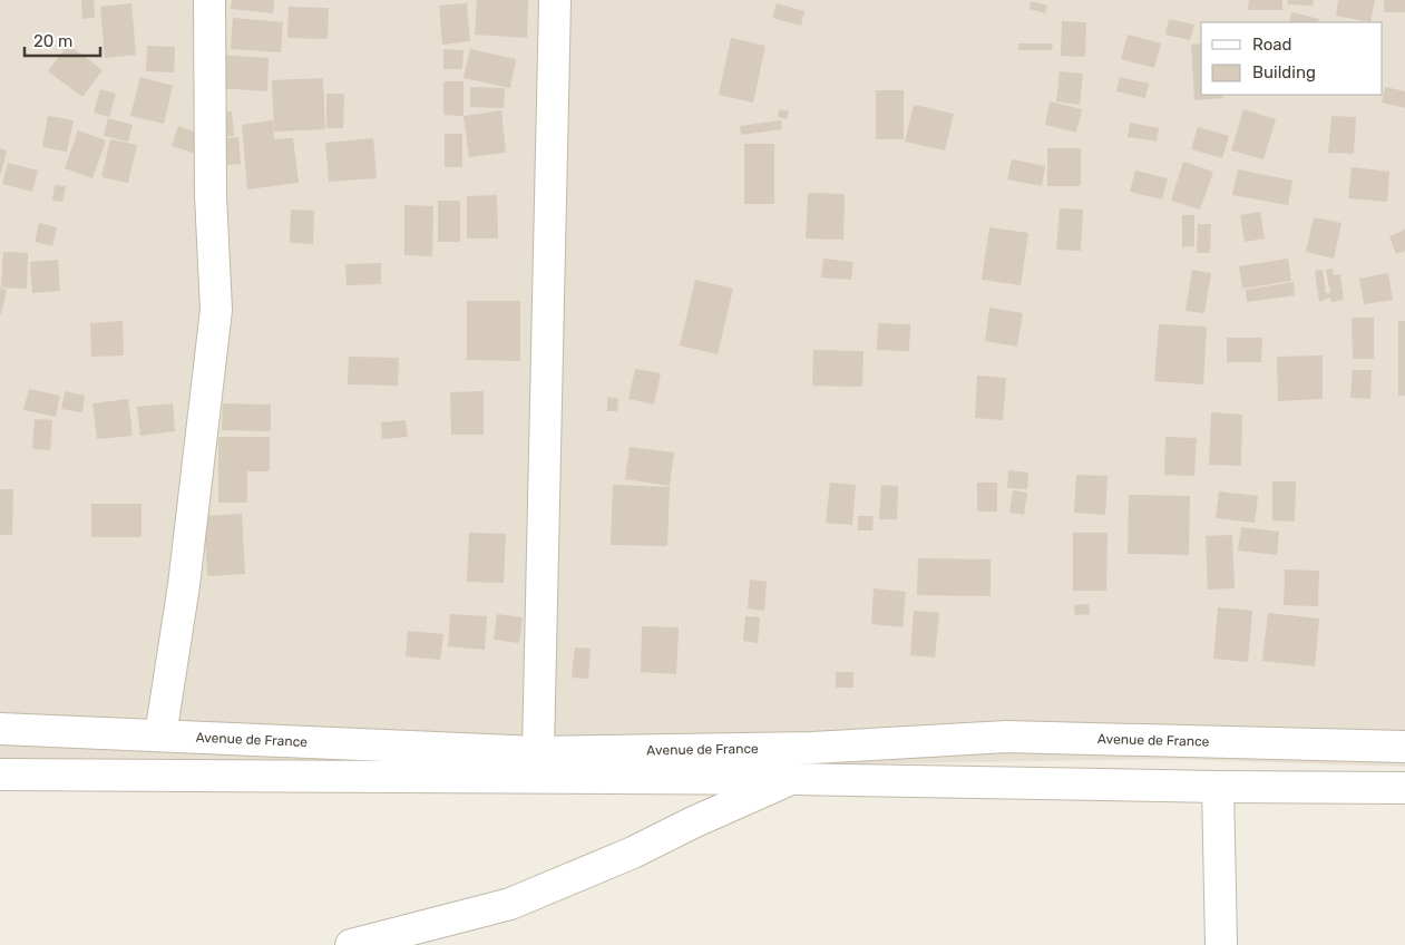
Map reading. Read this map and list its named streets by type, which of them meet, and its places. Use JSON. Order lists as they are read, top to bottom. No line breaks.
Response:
{"streets":{"street":["Avenue de France"]},"legend":["Road","Building"],"scale_bar":"20 m"}
